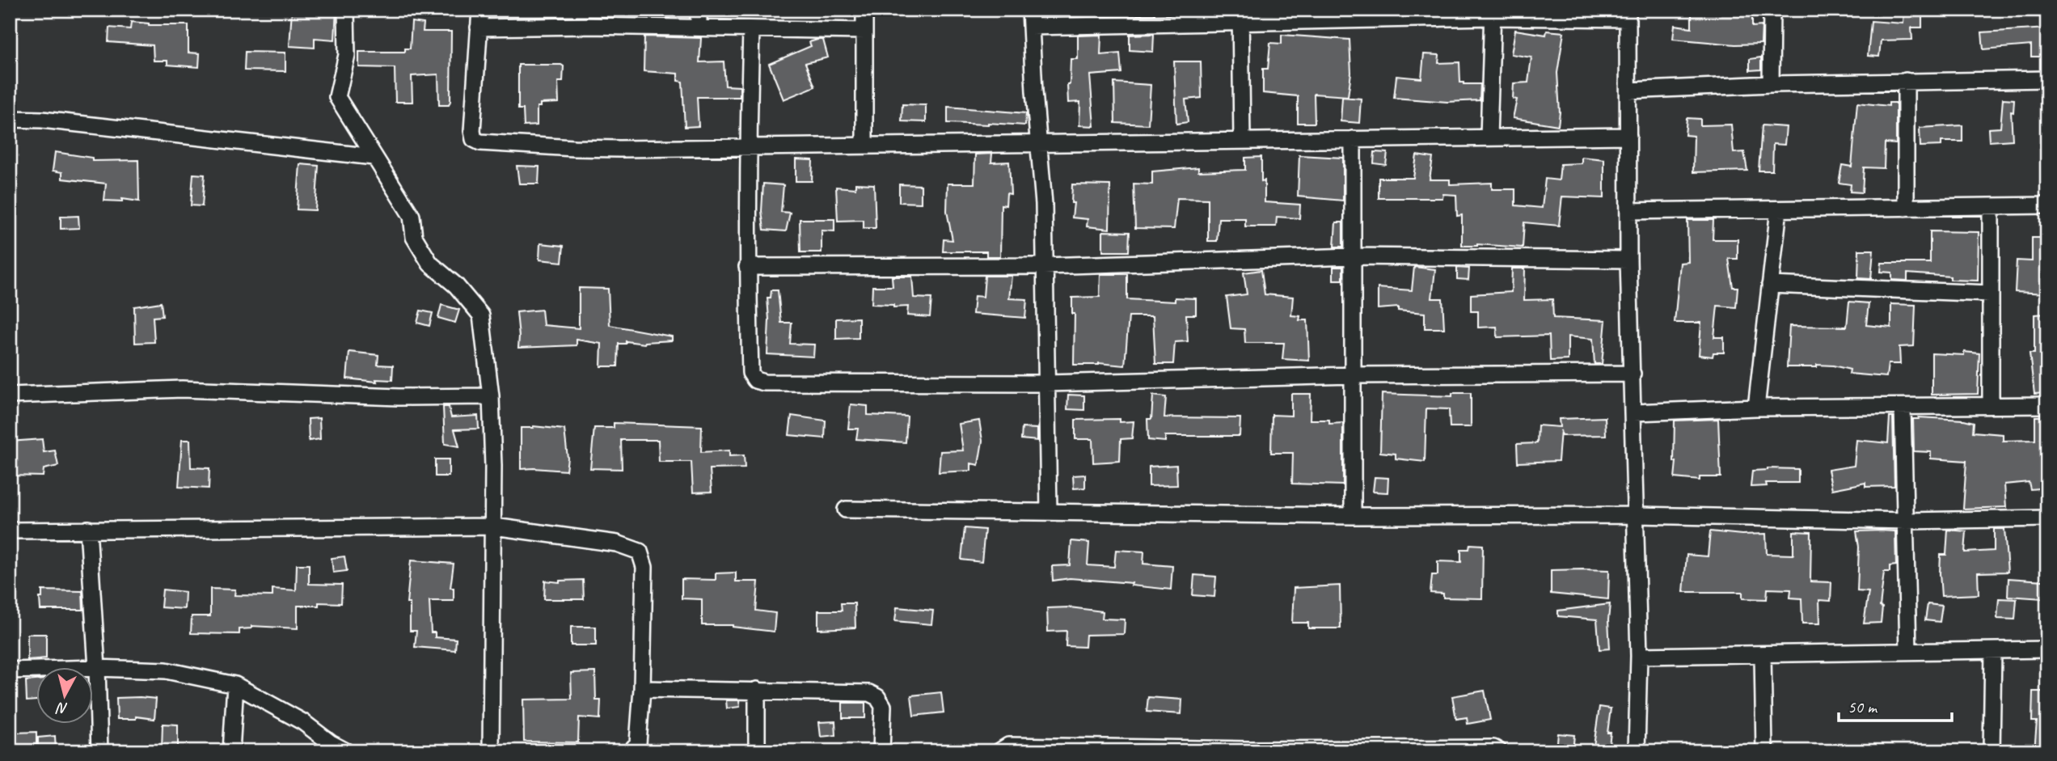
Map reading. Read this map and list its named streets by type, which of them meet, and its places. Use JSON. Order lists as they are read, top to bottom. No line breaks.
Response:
{"scale_bar":"50 m","north":"bottom"}
